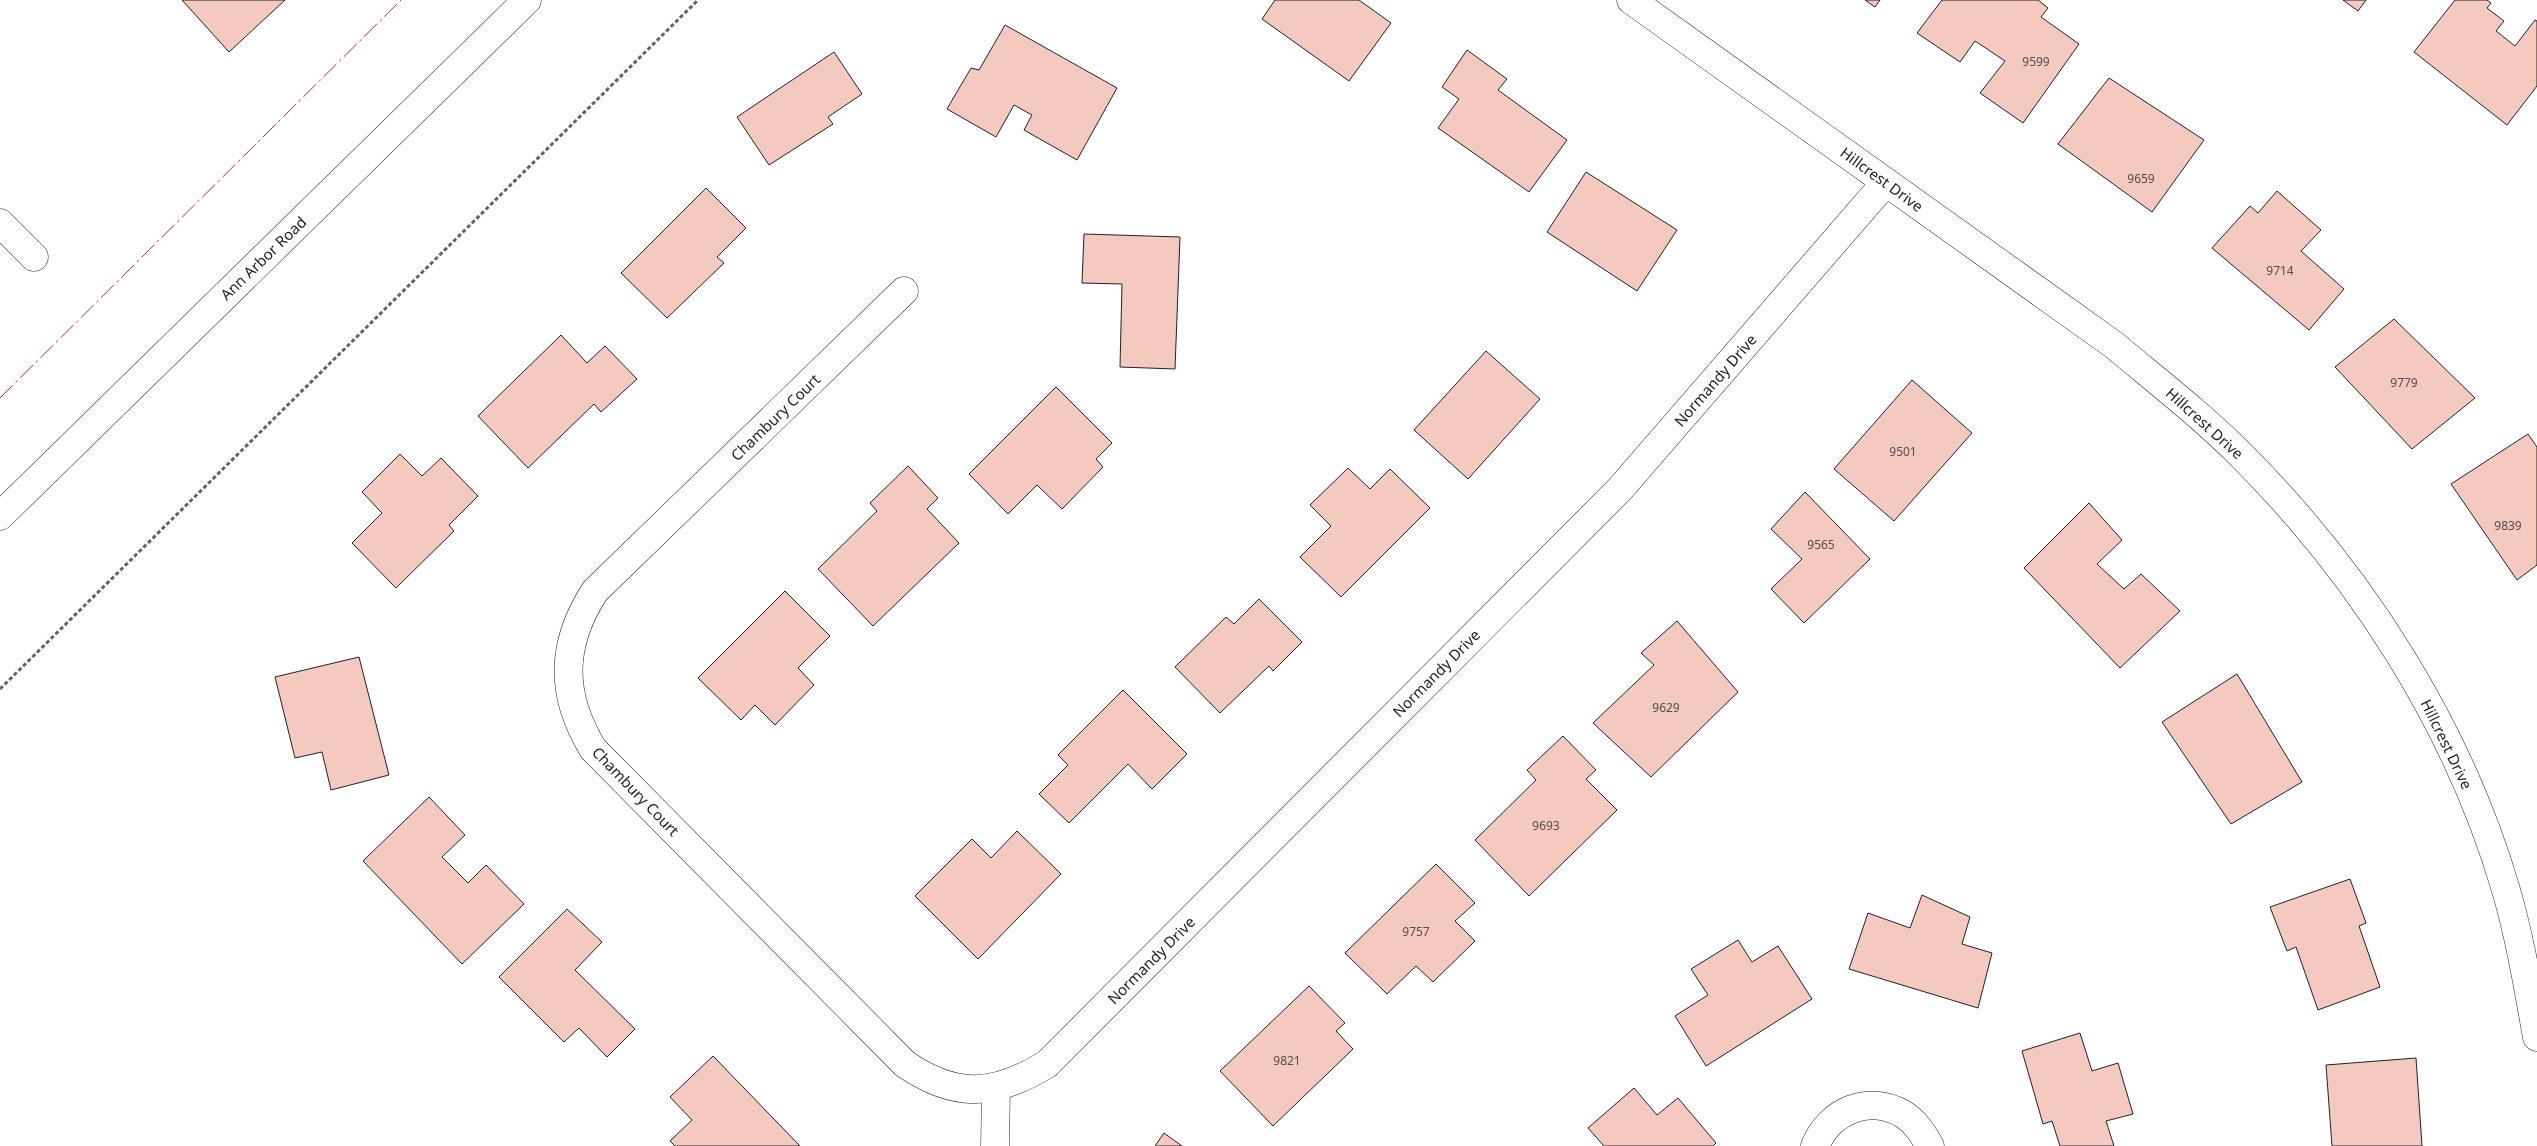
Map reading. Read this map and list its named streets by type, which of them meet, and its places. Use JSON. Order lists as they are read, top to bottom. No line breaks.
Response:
{"streets":{"street":["Hillcrest Drive","Ann Arbor Road","Normandy Drive","Chambury Court"]},"crossings":[["Hillcrest Drive","Normandy Drive"],["Normandy Drive","Chambury Court"]],"house_numbers":["9599","9659","9714","9779","9501","9839","9565","9629","9693","9757","9821"]}
